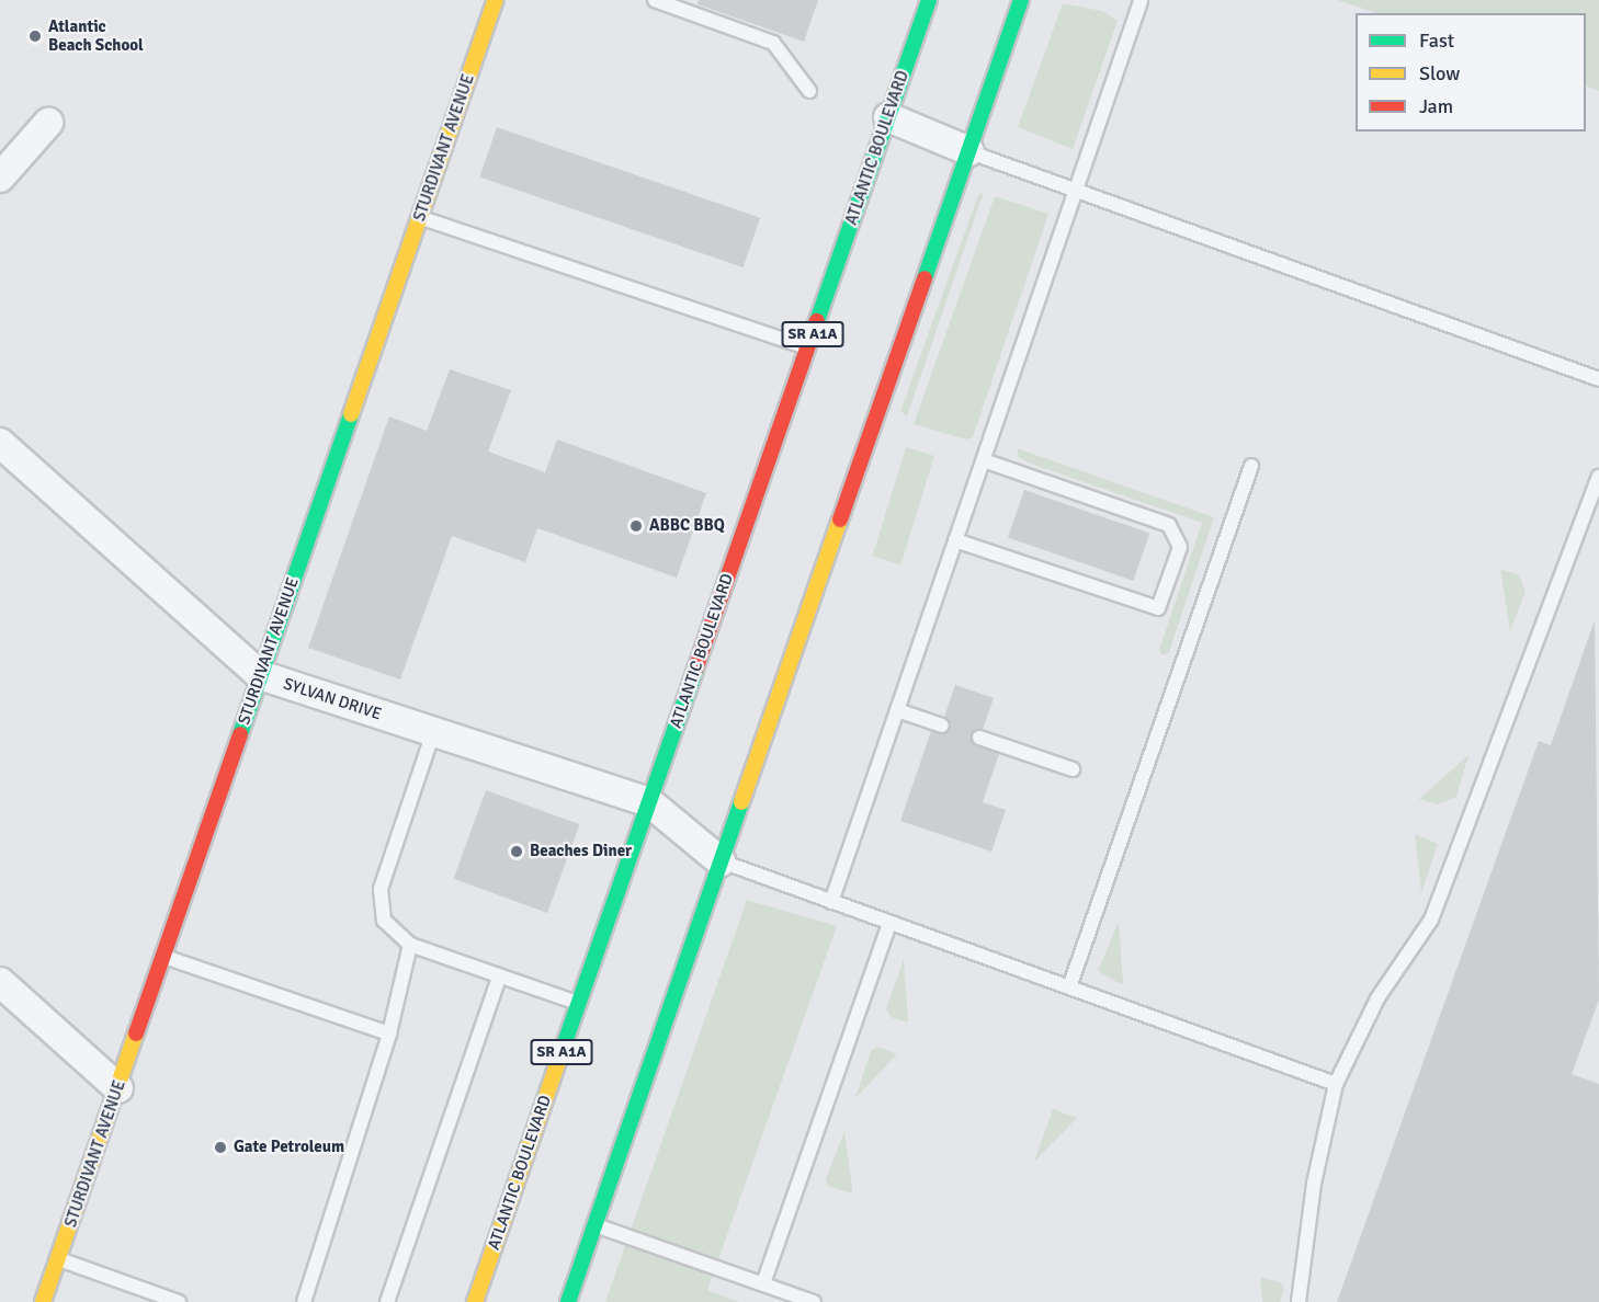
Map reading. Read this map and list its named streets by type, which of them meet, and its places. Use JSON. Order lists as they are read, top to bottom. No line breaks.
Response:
{"streets":{"main road":["STURDIVANT AVENUE","ATLANTIC BOULEVARD","SR A1A"],"street":["SYLVAN DRIVE"]},"crossings":[["STURDIVANT AVENUE","SYLVAN DRIVE"],["ATLANTIC BOULEVARD","SYLVAN DRIVE"]],"places":["Atlantic Beach School","ABBC BBQ","Beaches Diner","Gate Petroleum"],"legend":["Fast","Slow","Jam"]}
